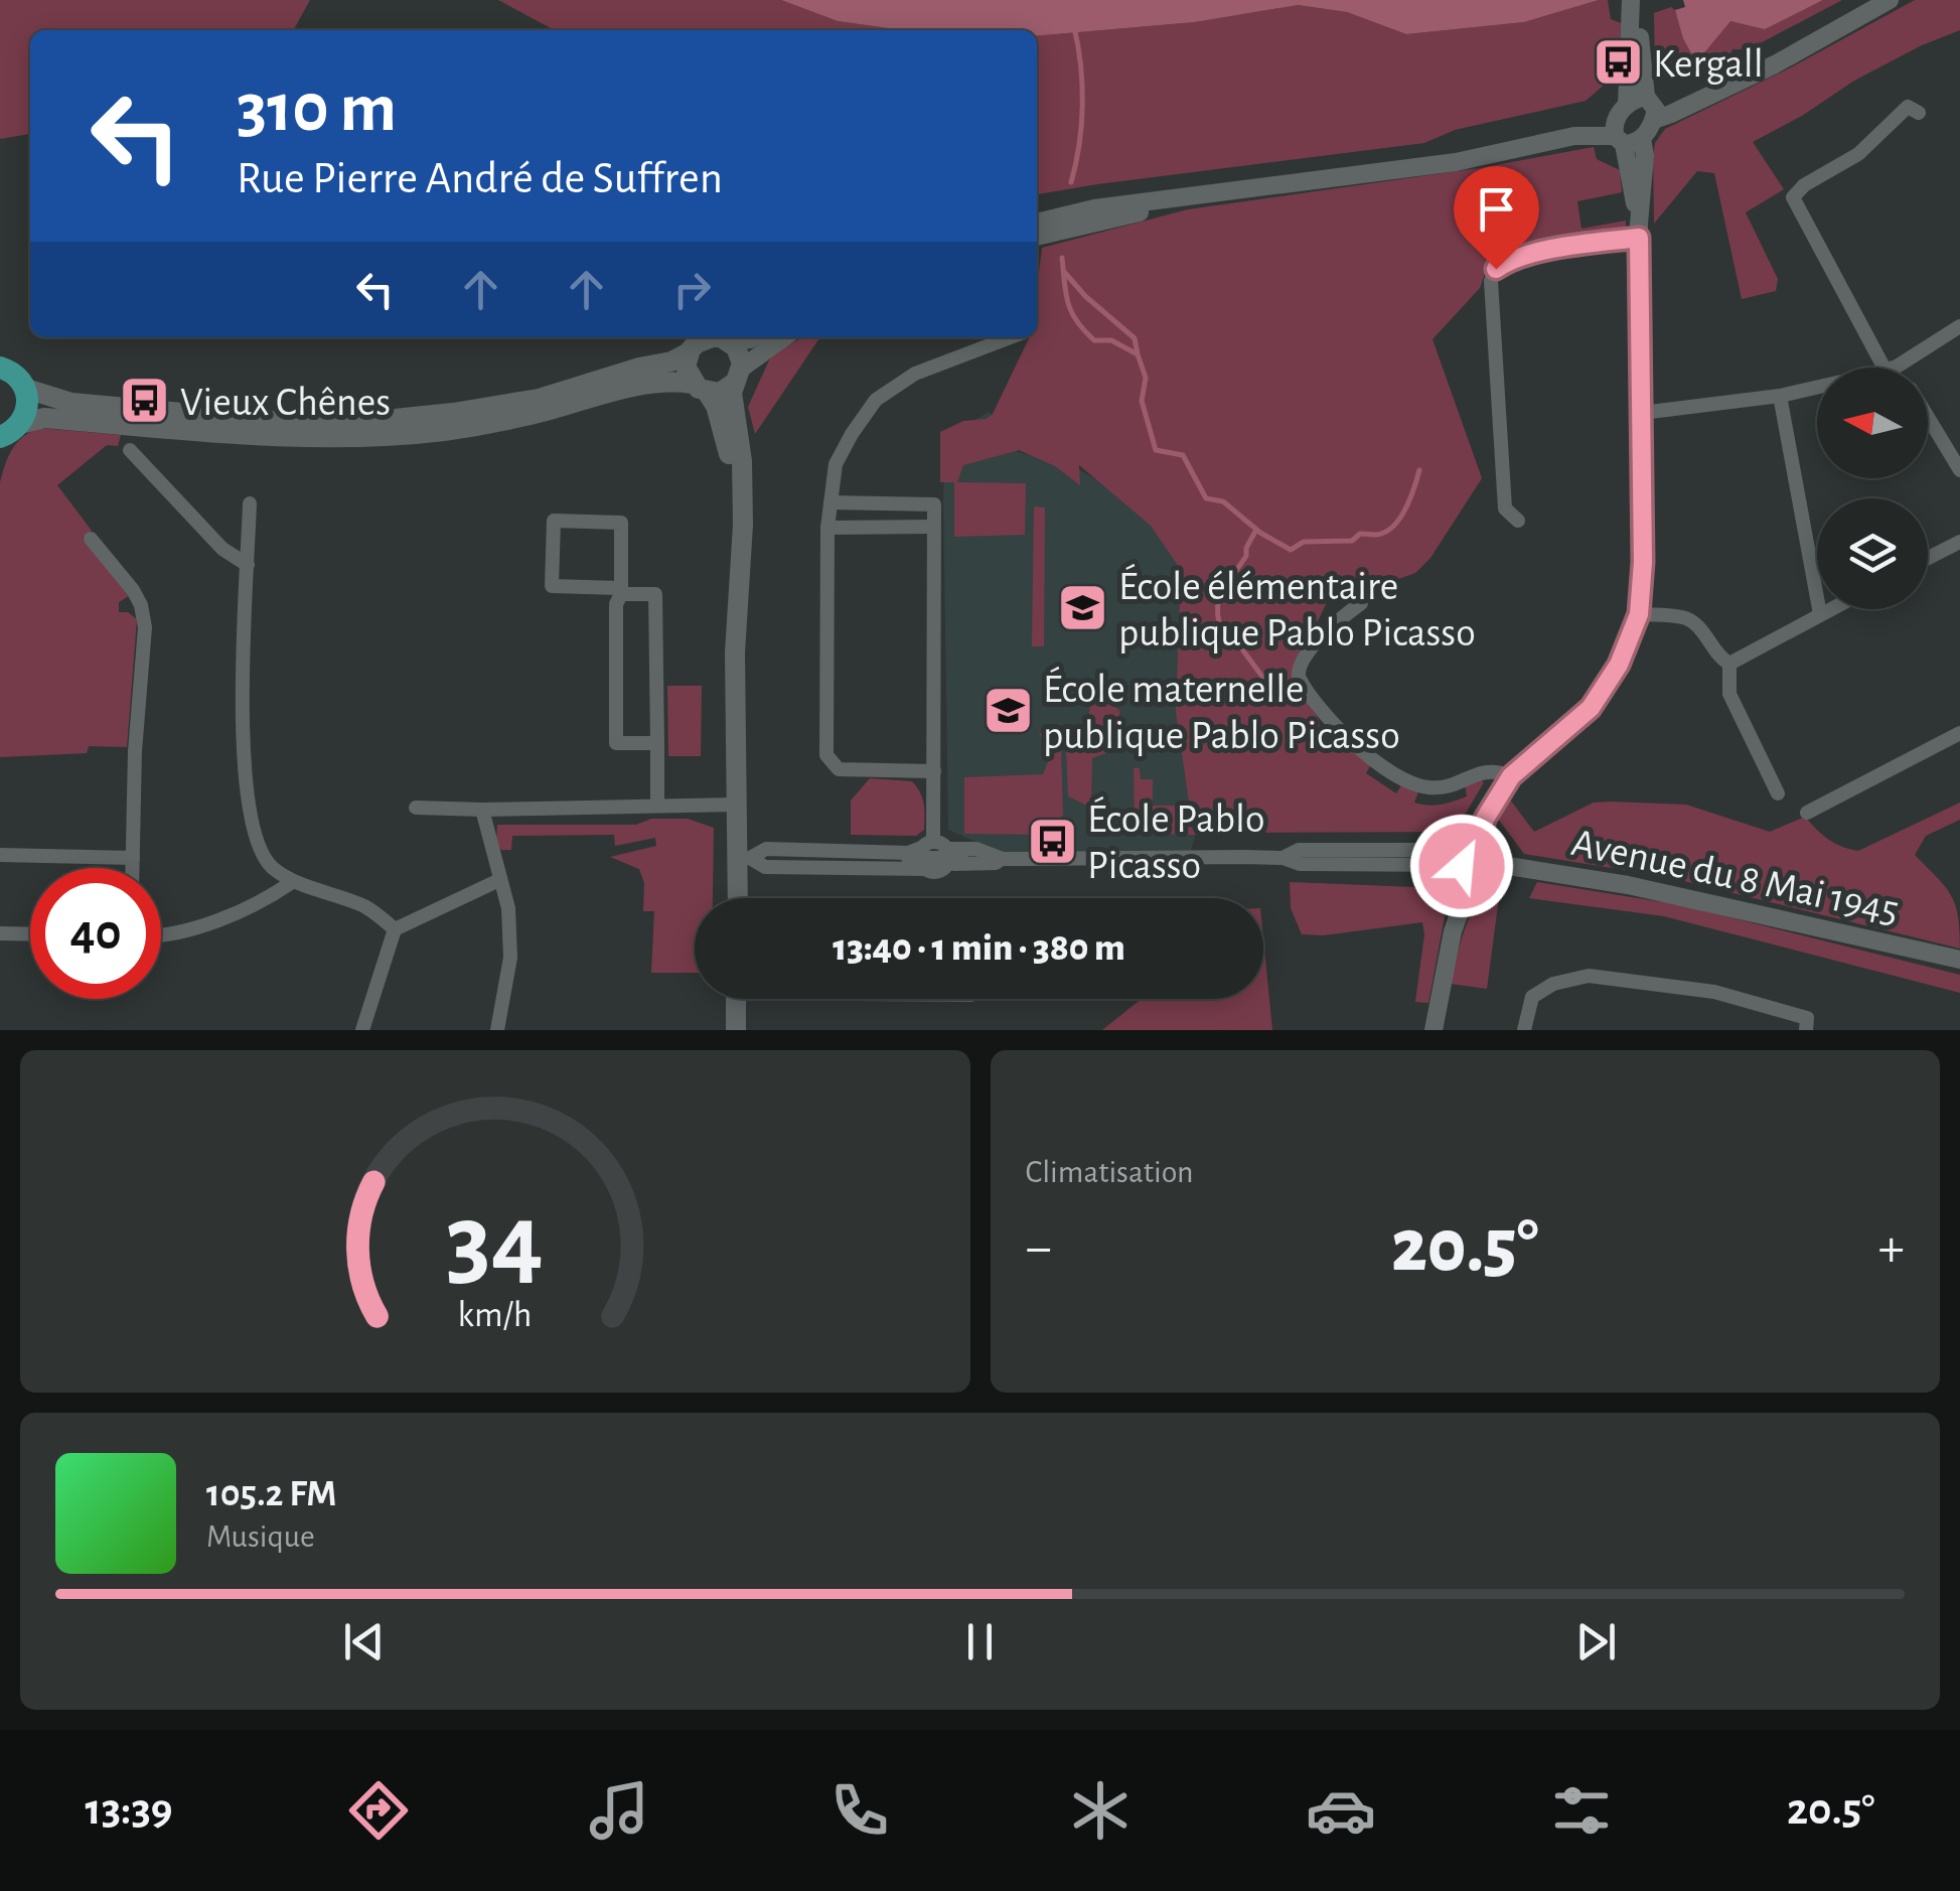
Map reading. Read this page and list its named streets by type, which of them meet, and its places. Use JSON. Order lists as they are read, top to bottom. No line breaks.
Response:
{"streets":{"street":["Avenue du 8 Mai 1945"]},"places":{"bus stop":["Kergall","Vieux Chênes","École Pablo Picasso"],"school or university":["École élémentaire publique Pablo Picasso","École maternelle publique Pablo Picasso"]},"north":"left","page":{"turn":["310 m","Rue Pierre André de Suffren"],"limit":"40","trip":"13:40 · 1 min · 380 m","tile":"Climatisation","heat":["−","20.5°","+"],"song":["105.2 FM","Musique"],"tabs":["13:39","20.5°"],"gauge":["34","km/h"]}}
